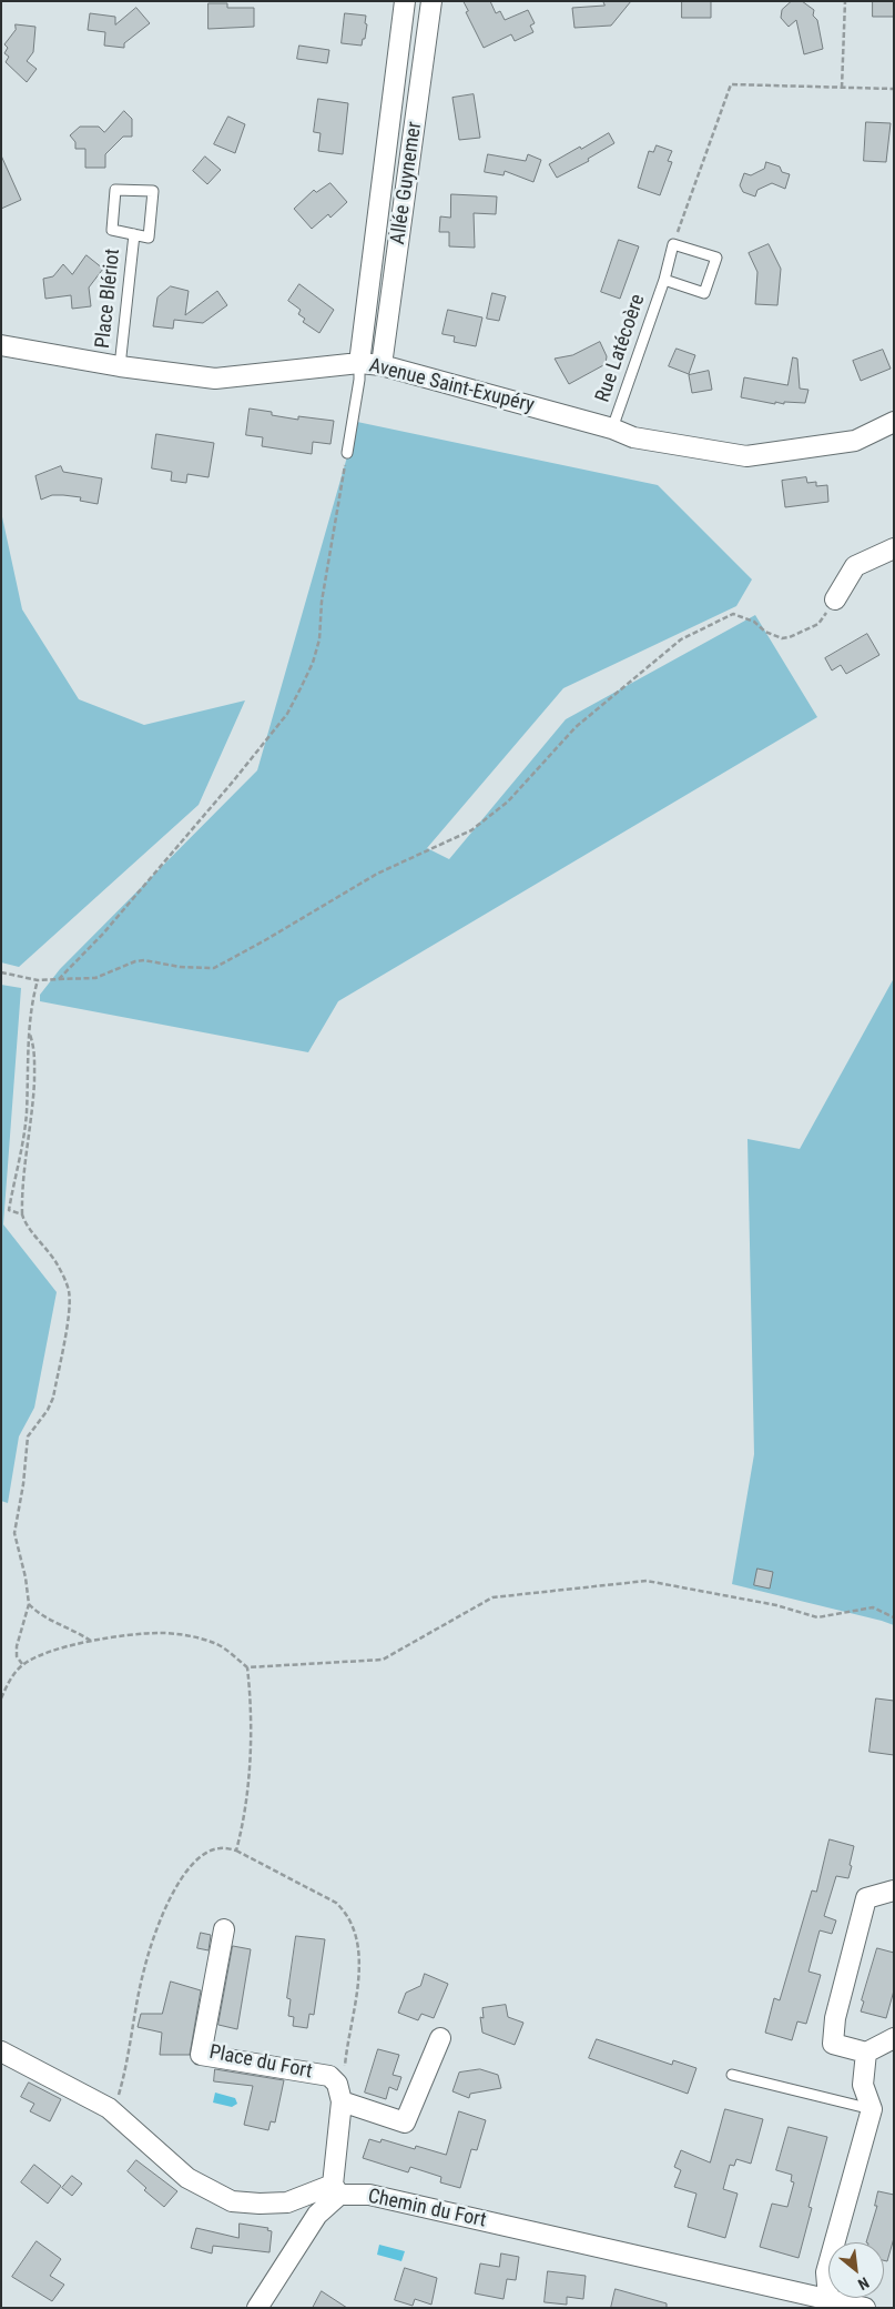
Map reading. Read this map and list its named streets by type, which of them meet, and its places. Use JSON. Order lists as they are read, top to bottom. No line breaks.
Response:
{"streets":{"street":["Allée Guynemer","Avenue Saint-Exupéry","Place du Fort","Chemin du Fort"],"lane":["Place Blériot","Rue Latécoère"]},"crossings":[["Allée Guynemer","Avenue Saint-Exupéry"],["Place Blériot","Avenue Saint-Exupéry"],["Rue Latécoère","Avenue Saint-Exupéry"]],"north":"bottom right"}
